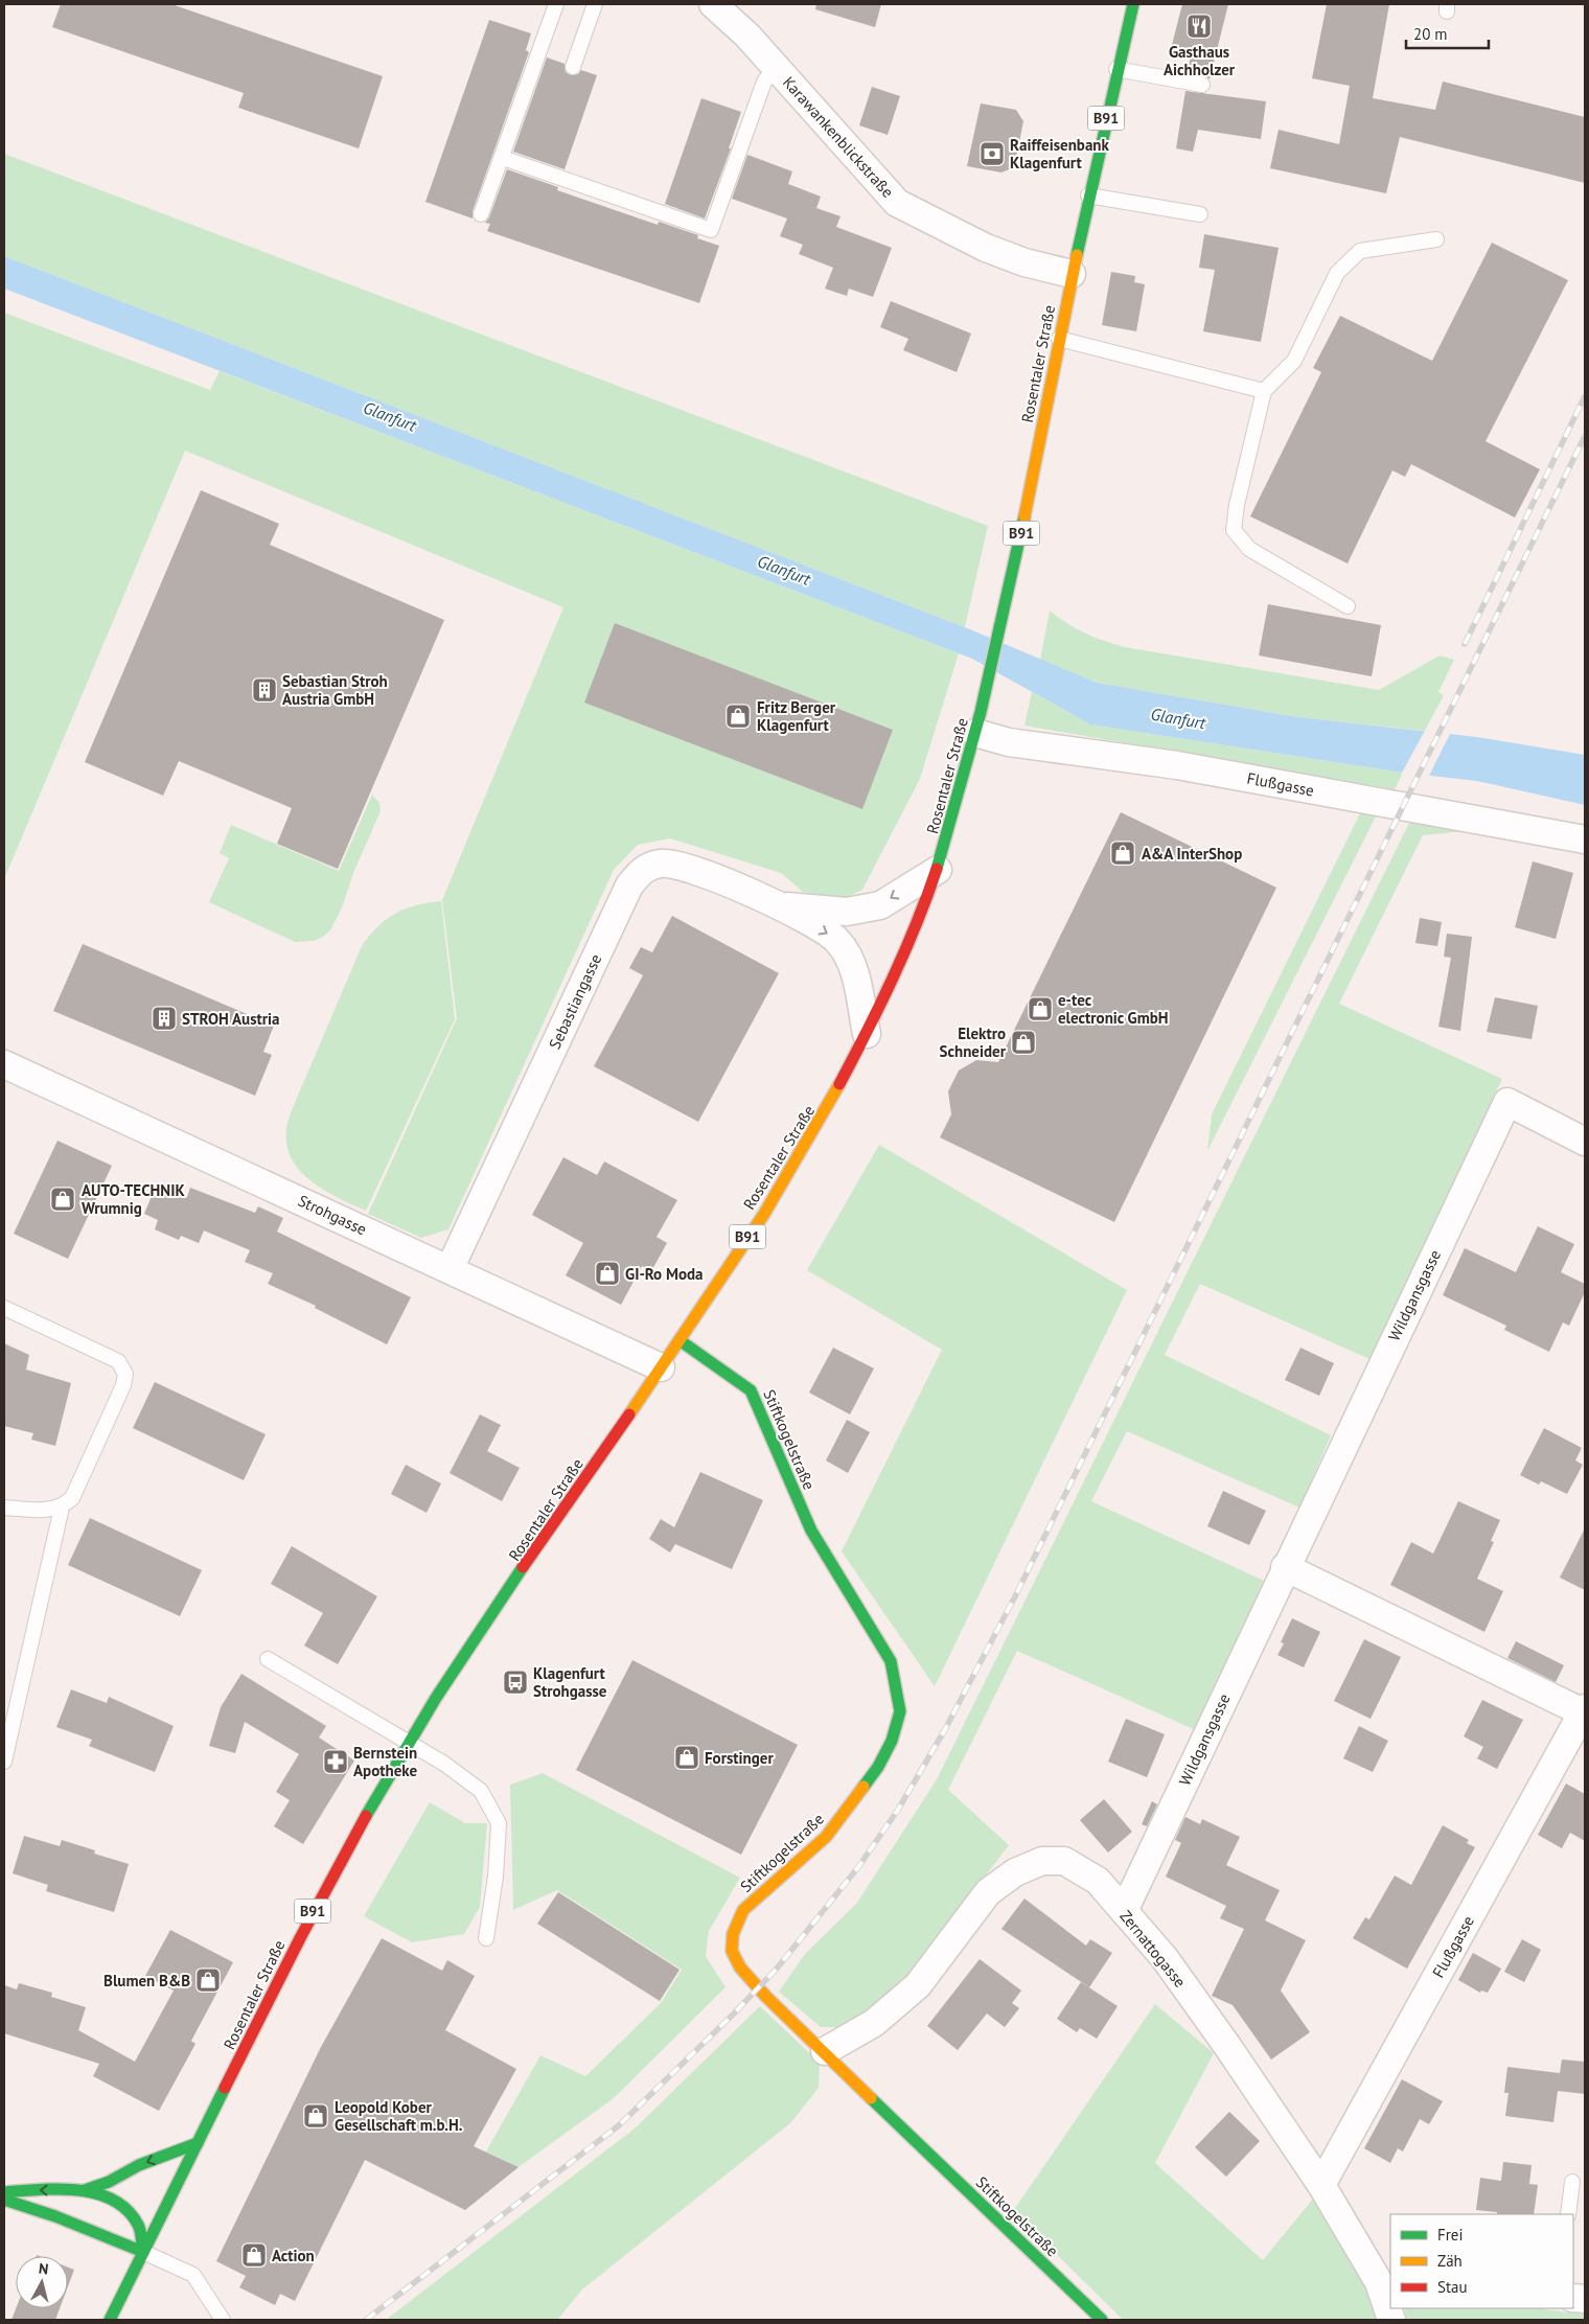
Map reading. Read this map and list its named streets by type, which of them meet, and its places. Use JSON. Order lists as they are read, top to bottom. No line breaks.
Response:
{"streets":{"main road":["B91","Rosentaler Straße","Stiftkogelstraße"],"street":["Karawankenblickstraße","Flußgasse","Sebastiangasse","Strohgasse","Wildgansgasse","Zernattogasse"]},"crossings":[["Karawankenblickstraße","Rosentaler Straße"],["Rosentaler Straße","Flußgasse"],["Rosentaler Straße","Sebastiangasse"],["Rosentaler Straße","Strohgasse"],["Rosentaler Straße","Stiftkogelstraße"],["Flußgasse","Zernattogasse"],["Sebastiangasse","Strohgasse"],["Wildgansgasse","Zernattogasse"],["Stiftkogelstraße","Zernattogasse"]],"water":["Glanfurt"],"places":{"restaurant":["Gasthaus Aichholzer"],"bank":["Raiffeisenbank Klagenfurt"],"building":["Sebastian Stroh Austria GmbH","STROH Austria"],"shop":["Fritz Berger Klagenfurt","A&A InterShop","e-tec electronic GmbH","Elektro Schneider","AUTO-TECHNIK Wrumnig","GI-Ro Moda","Forstinger","Blumen B&B","Leopold Kober Gesellschaft m.b.H.","Action"],"bus stop":["Klagenfurt Strohgasse"],"pharmacy":["Bernstein Apotheke"]},"legend":["Frei","Zäh","Stau"],"scale_bar":"20 m","north":"top"}
